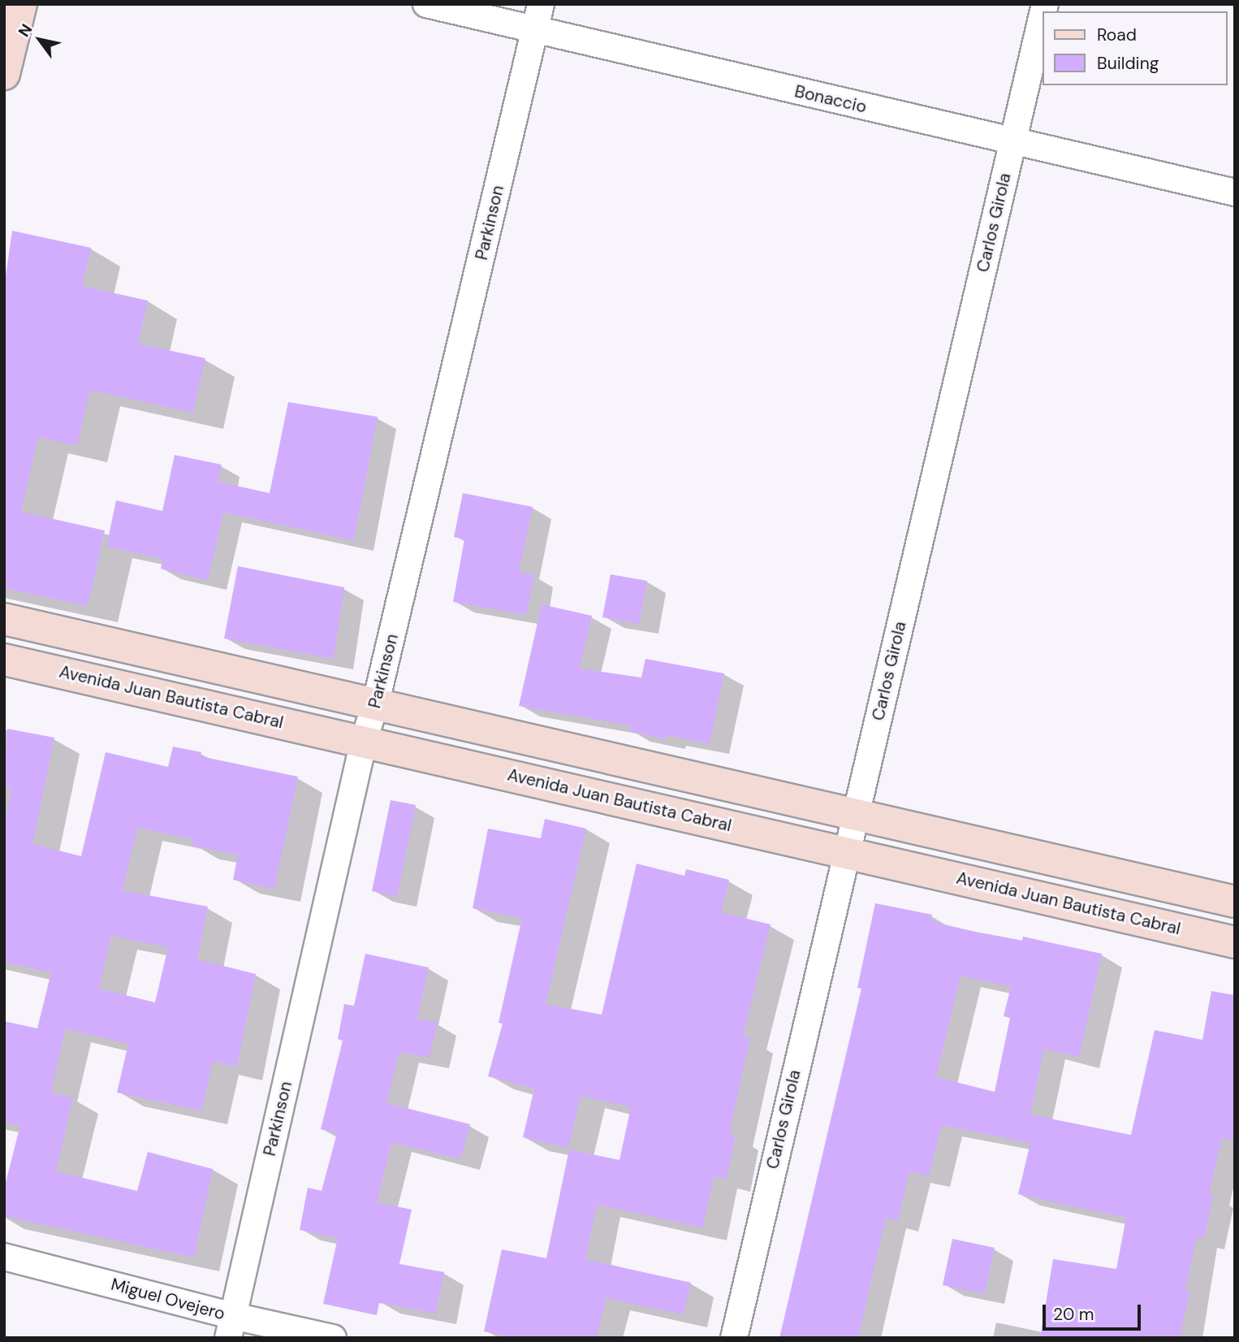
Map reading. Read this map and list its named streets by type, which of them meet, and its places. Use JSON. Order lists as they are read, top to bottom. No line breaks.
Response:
{"streets":{"main road":["Avenida Juan Bautista Cabral"],"street":["Bonaccio","Parkinson","Carlos Girola","Miguel Ovejero"]},"crossings":[["Bonaccio","Parkinson"],["Bonaccio","Carlos Girola"],["Parkinson","Avenida Juan Bautista Cabral"],["Parkinson","Miguel Ovejero"],["Carlos Girola","Avenida Juan Bautista Cabral"]],"legend":["Road","Building"],"scale_bar":"20 m","north":"top left"}
